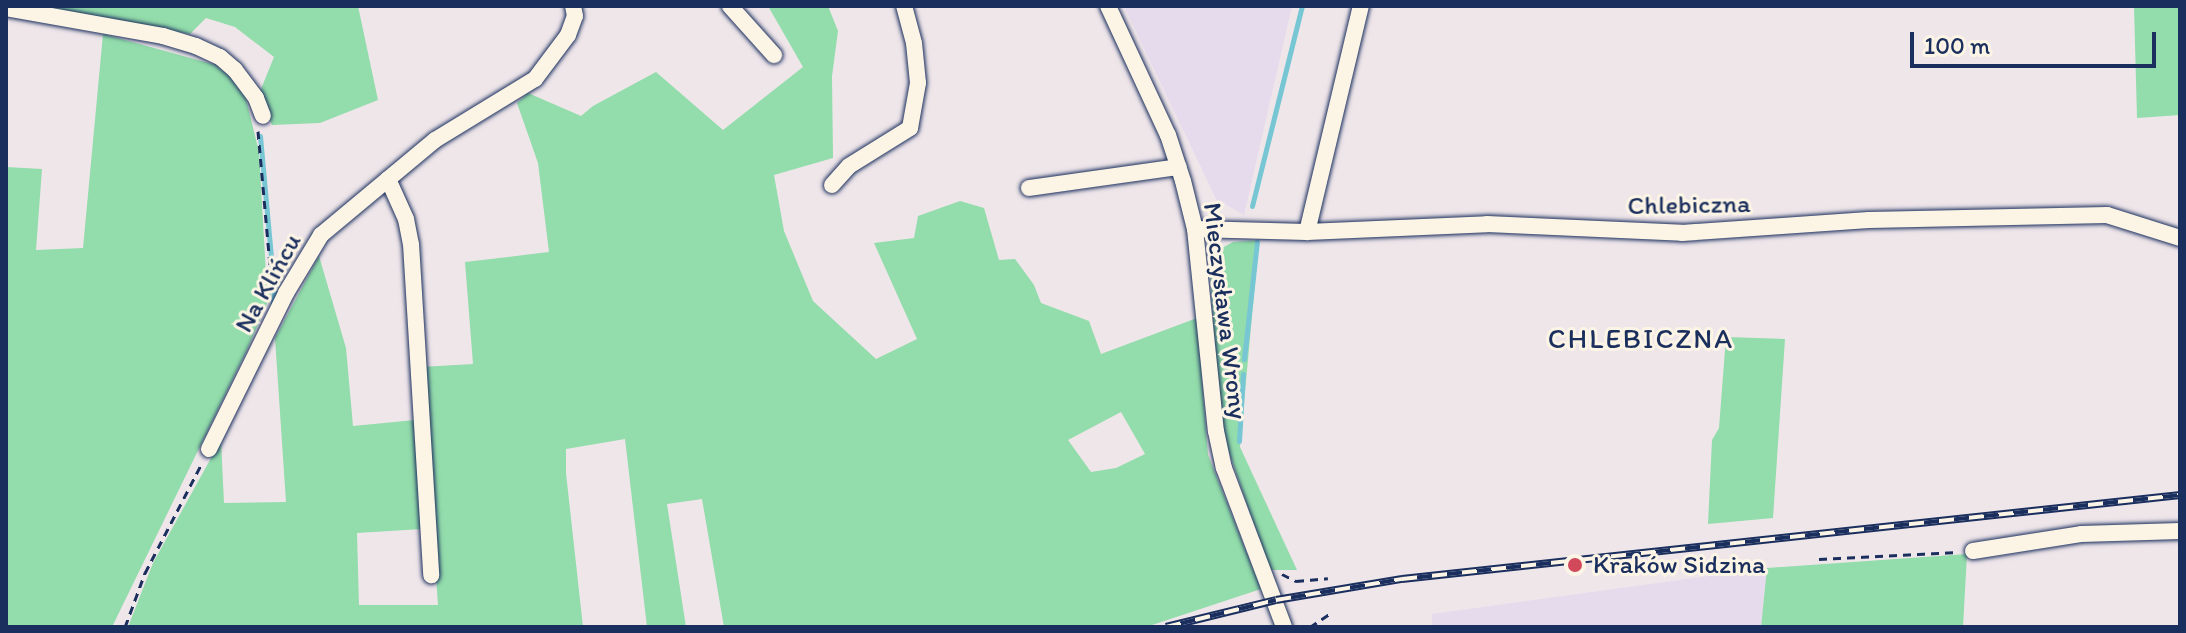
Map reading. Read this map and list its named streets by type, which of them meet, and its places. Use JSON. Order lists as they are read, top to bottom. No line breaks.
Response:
{"streets":{"street":["Chlebiczna","Na Klińcu","Mieczysława Wrony"]},"crossings":[["Chlebiczna","Mieczysława Wrony"]],"districts":["CHLEBICZNA"],"places":["Kraków Sidzina"],"scale_bar":"100 m"}
